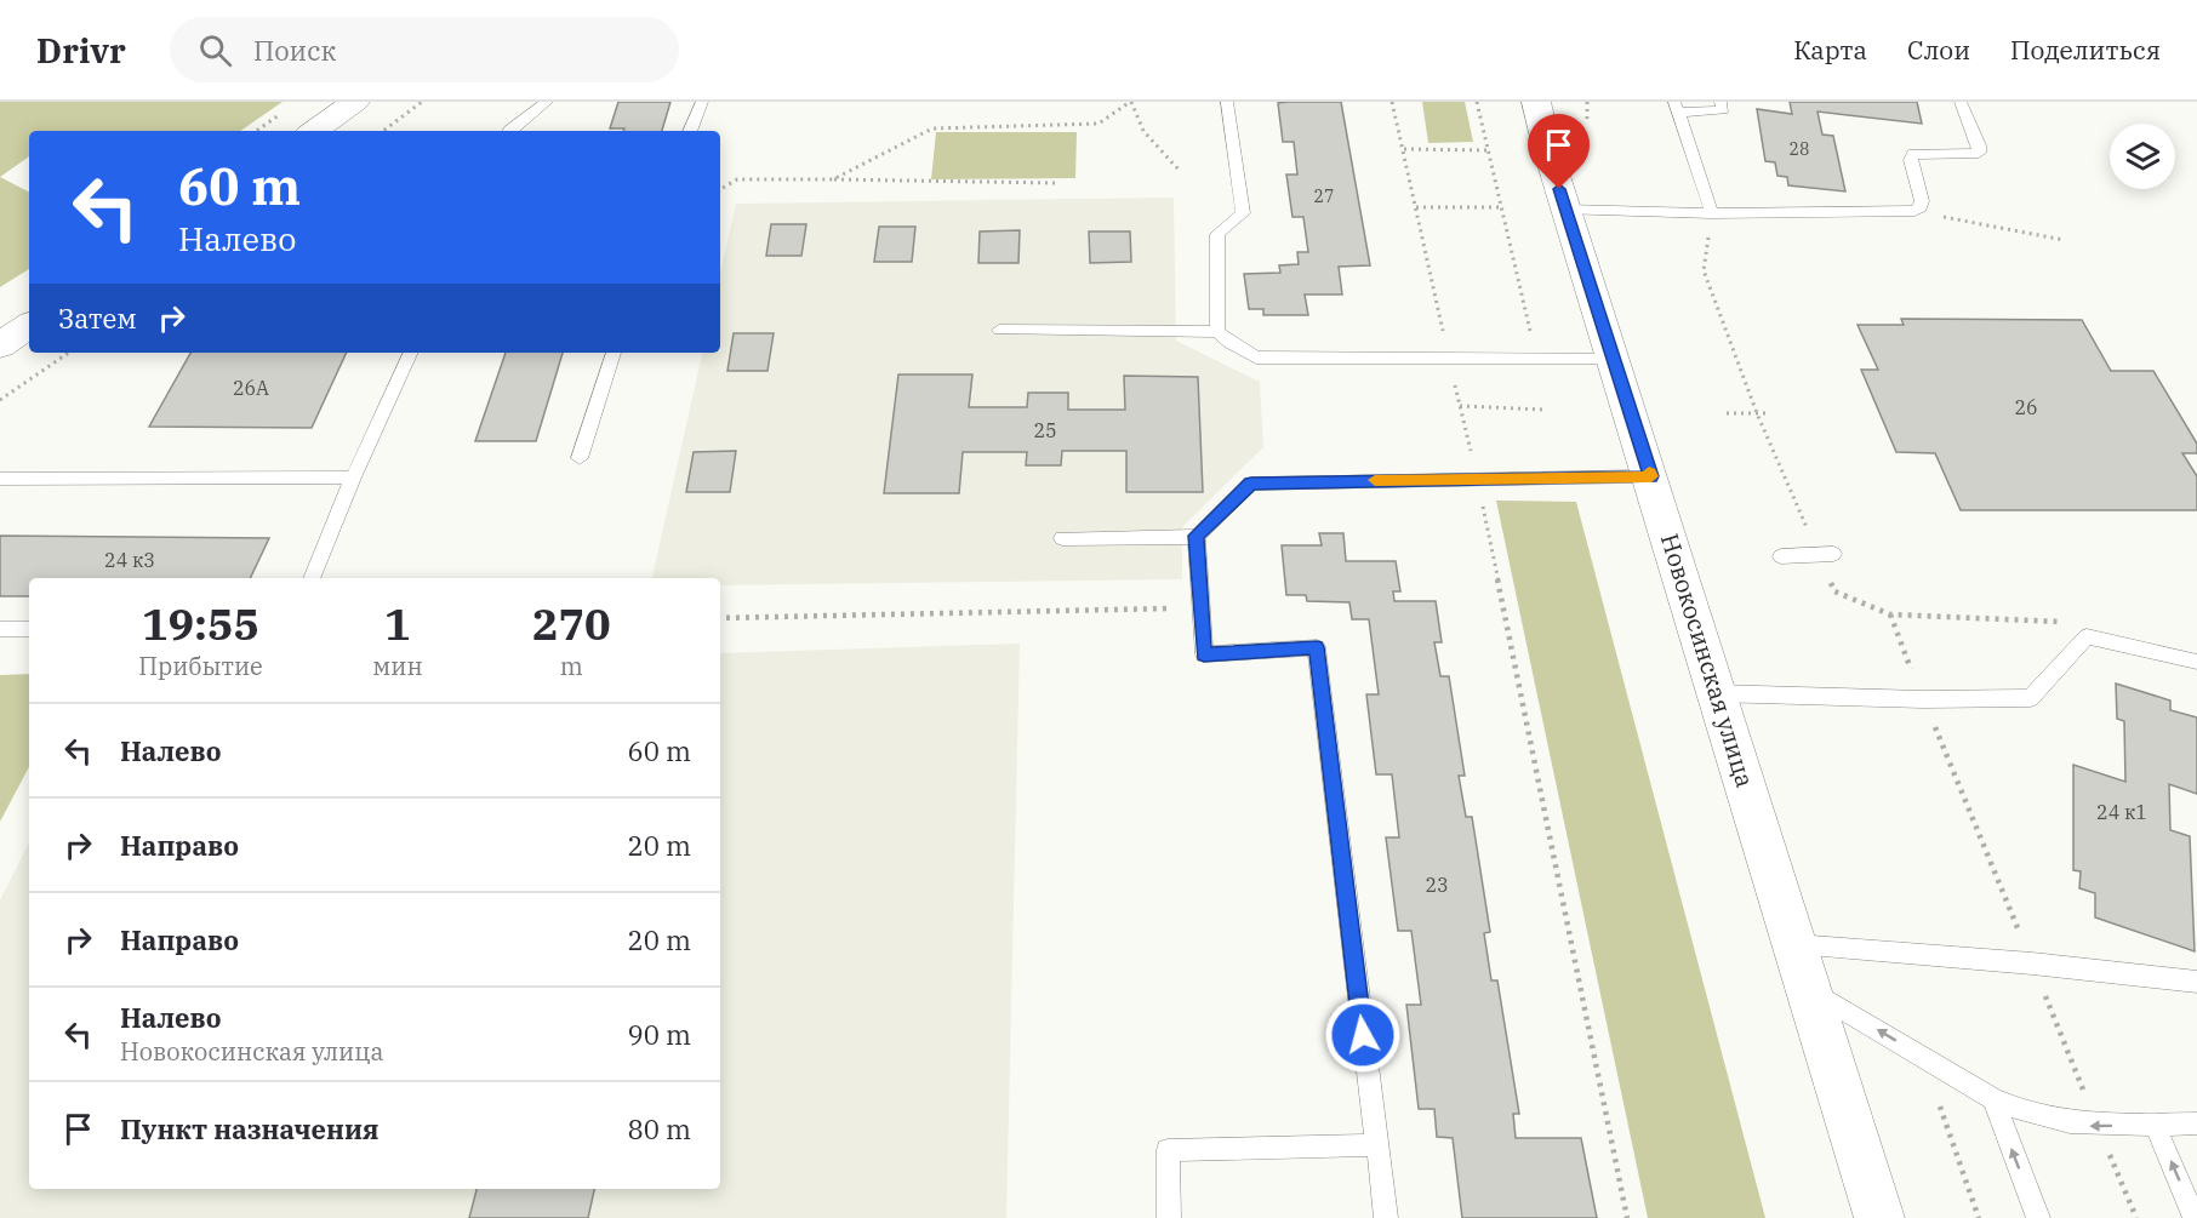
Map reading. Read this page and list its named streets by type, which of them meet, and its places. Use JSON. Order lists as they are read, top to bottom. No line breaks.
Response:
{"streets":{"street":["Новокосинская улица"]},"house_numbers":["28","27","26А","26","25","24 к3","24 к1","23"],"page":{"header":"Drivr","search":"Поиск","nav":["Карта","Слои","Поделиться"],"turn":["60 m","Налево"],"then":"Затем","eta":["19:55","Прибытие","1","мин","270","m"],"list":[{"name":"Налево","value":"60 m"},{"name":"Направо","value":"20 m"},{"name":"Направо","value":"20 m"},{"name":"Налево","note":"Новокосинская улица","value":"90 m"},{"name":"Пункт назначения","value":"80 m"}]}}
